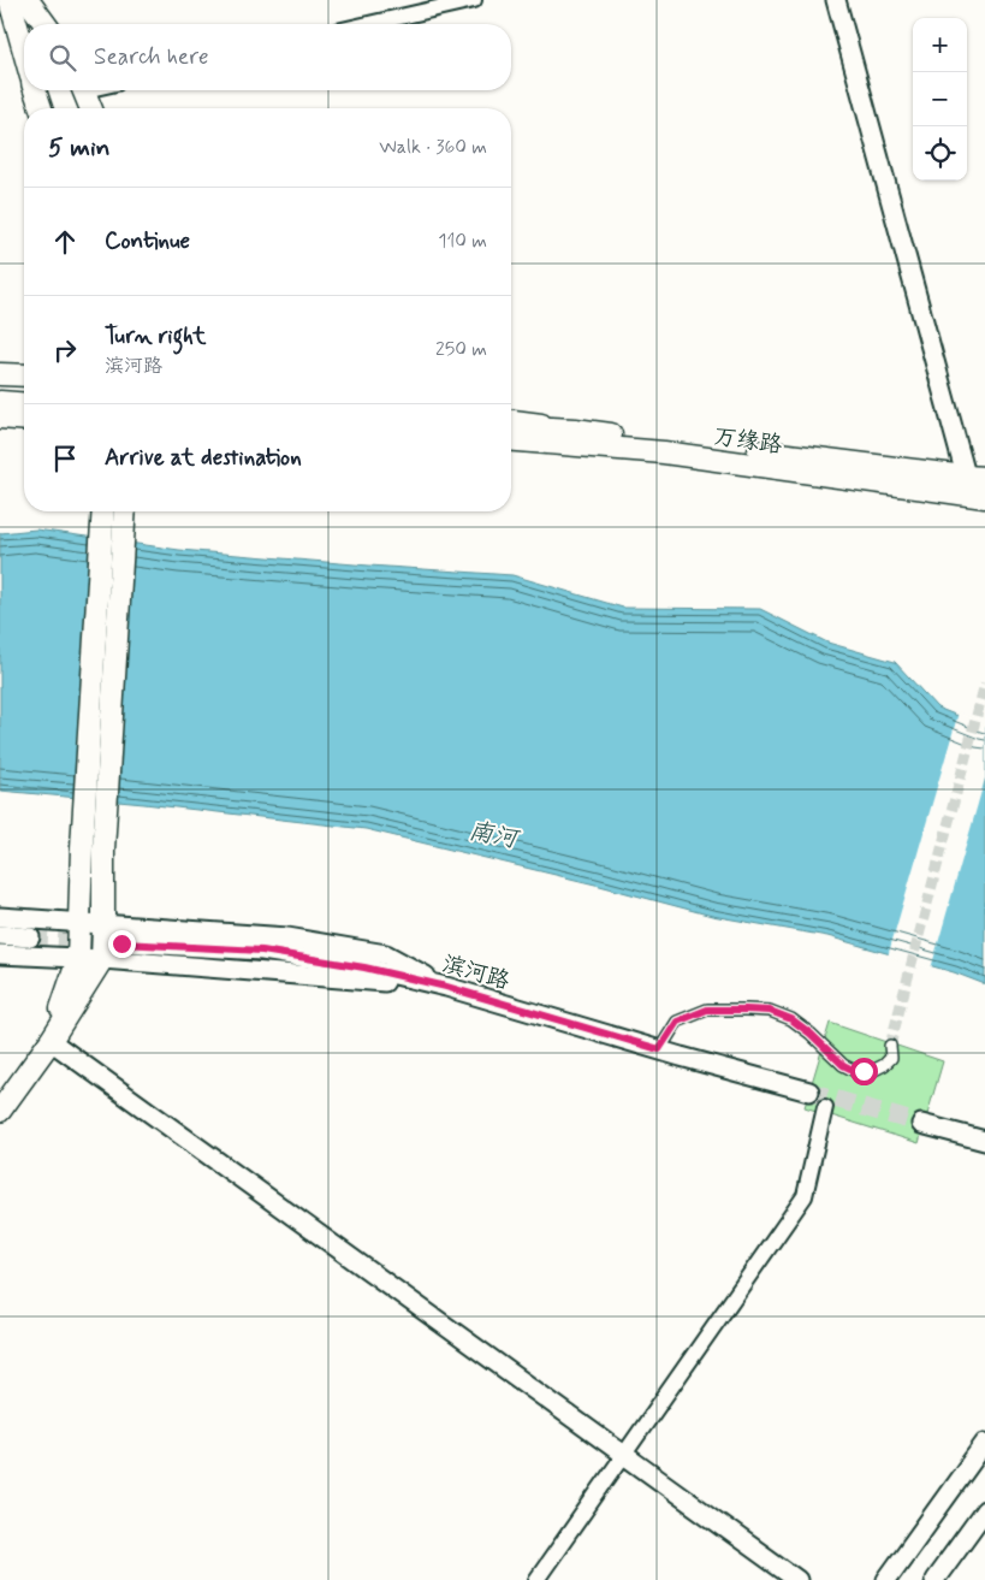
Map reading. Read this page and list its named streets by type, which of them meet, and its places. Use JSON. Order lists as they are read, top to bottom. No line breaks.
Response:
{"streets":{"main road":["万缘路"],"street":["滨河路"]},"water":["南河"],"page":{"map_buttons":["+","−"],"search":"Search here","heading":["5 min","Walk · 360 m"],"list":[["Continue","110 m"],["Turn right","滨河路","250 m"],"Arrive at destination"]}}
